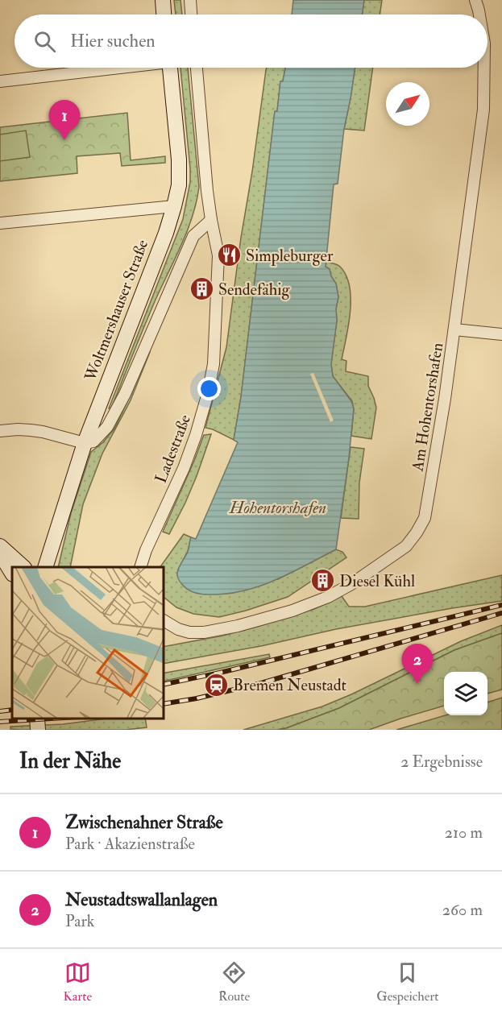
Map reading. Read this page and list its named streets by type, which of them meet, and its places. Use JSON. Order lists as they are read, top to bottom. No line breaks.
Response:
{"streets":{"street":["Woltmershauser Straße","Am Hohentorshafen","Ladestraße"]},"water":["Hohentorshafen"],"places":{"restaurant":["Simpleburger"],"building":["Sendefähig","Diesel Kühl"],"station":["Bremen Neustadt"]},"north":"top right","page":{"search":"Hier suchen","pins":["1","2"],"heading":["In der Nähe","2 Ergebnisse"],"list":[{"mark":"1","name":"Zwischenahner Straße","note":"Park · Akazienstraße","value":"210 m"},{"mark":"2","name":"Neustadtswallanlagen","note":"Park","value":"260 m"}],"nav":["Karte","Route","Gespeichert"]}}
